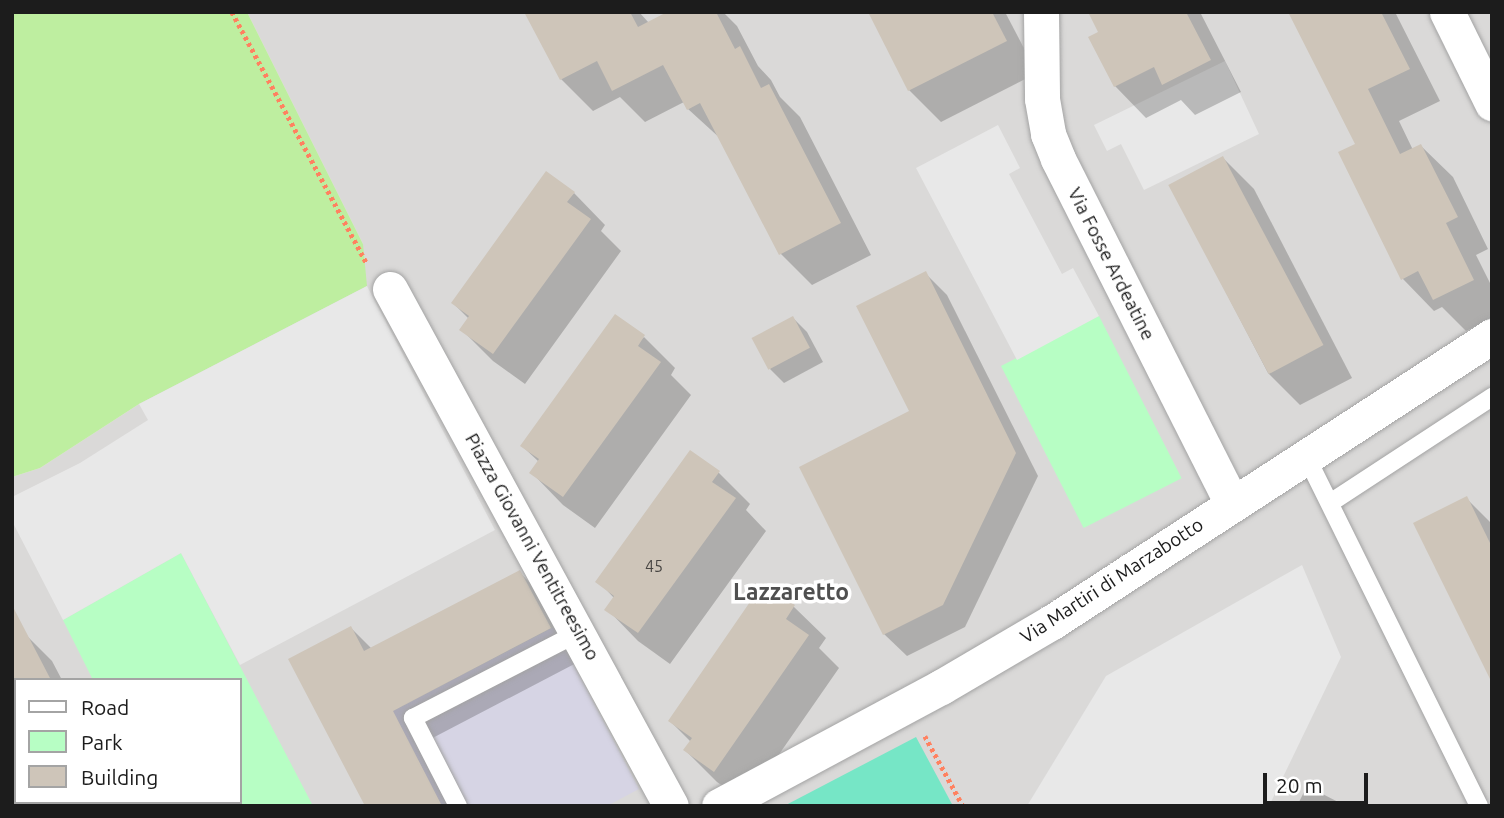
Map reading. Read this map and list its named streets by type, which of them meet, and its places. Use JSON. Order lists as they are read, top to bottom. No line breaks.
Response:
{"streets":{"street":["Via Fosse Ardeatine","Piazza Giovanni Ventitreesimo","Via Martiri di Marzabotto"]},"crossings":[["Via Fosse Ardeatine","Via Martiri di Marzabotto"]],"districts":["Lazzaretto"],"house_numbers":["45"],"legend":["Road","Park","Building"],"scale_bar":"20 m"}
